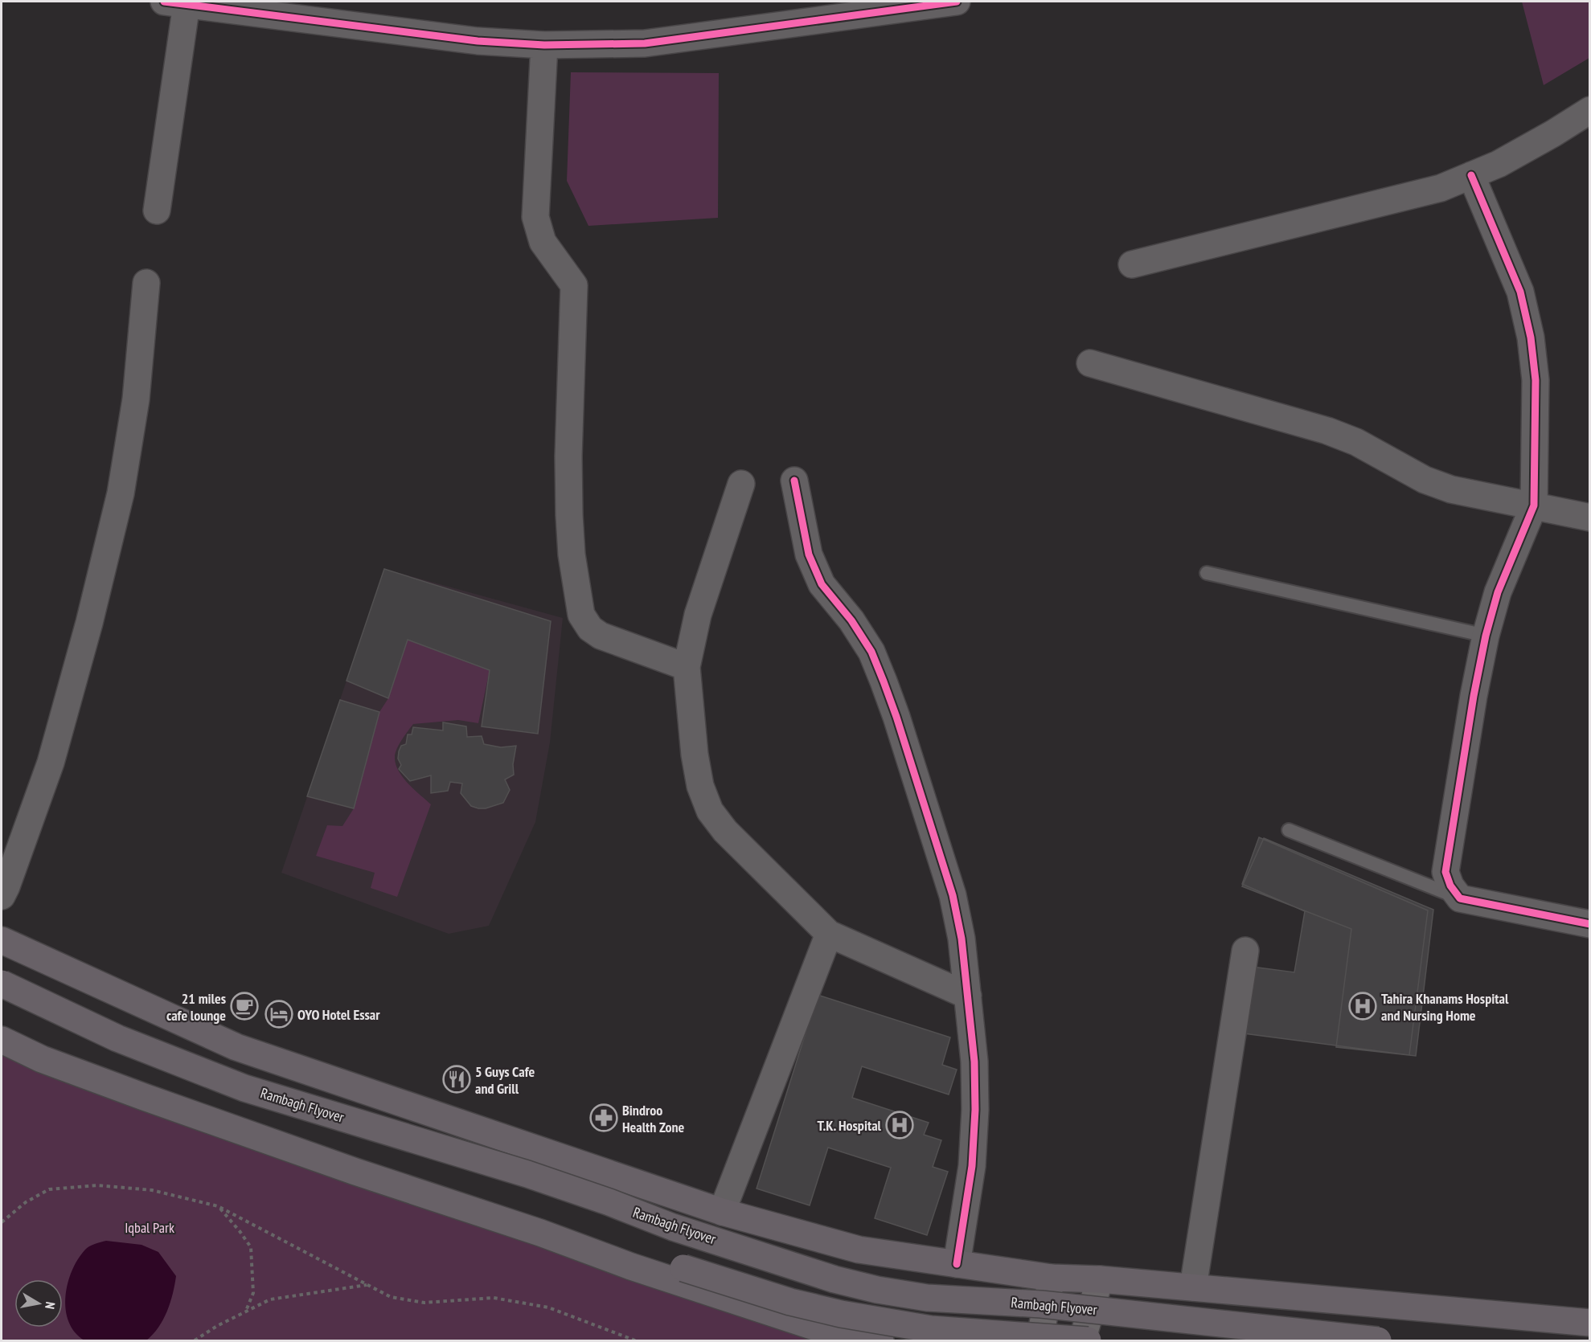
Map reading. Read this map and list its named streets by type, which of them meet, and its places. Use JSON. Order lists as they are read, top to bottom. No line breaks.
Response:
{"streets":{"main road":["Rambagh Flyover"]},"parks":["Iqbal Park"],"places":{"cafe":["21 miles cafe lounge"],"hospital":["Tahira Khanams Hospital and Nursing Home","T.K. Hospital"],"hotel":["OYO Hotel Essar"],"restaurant":["5 Guys Cafe and Grill"],"pharmacy":["Bindroo Health Zone"]},"north":"right"}
